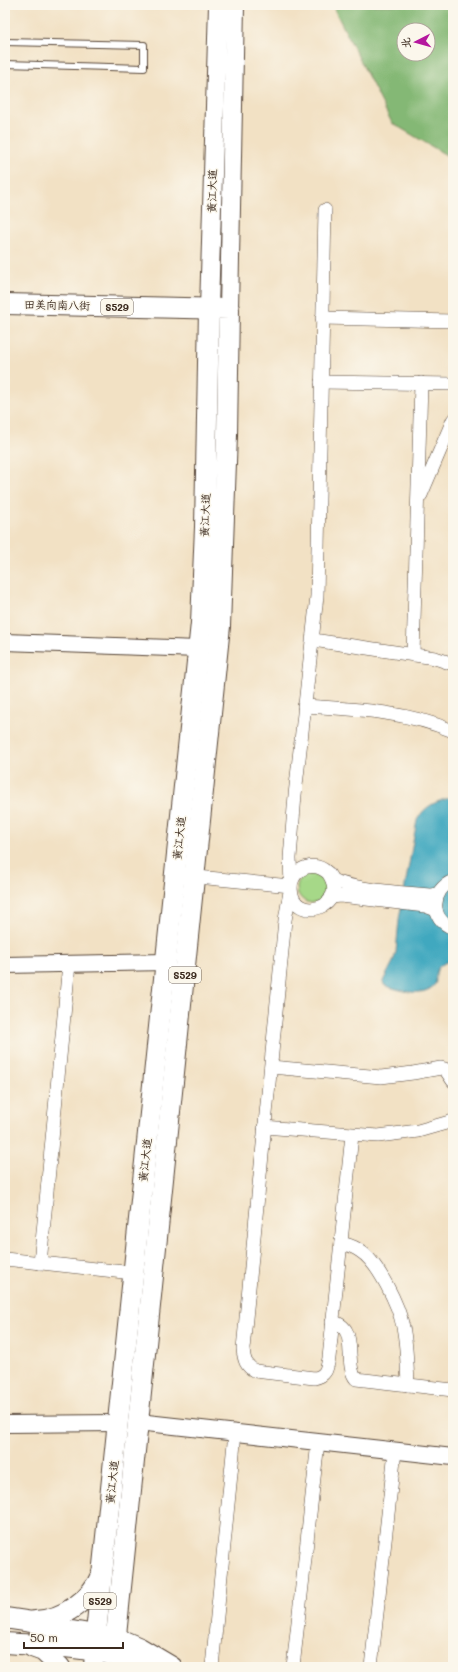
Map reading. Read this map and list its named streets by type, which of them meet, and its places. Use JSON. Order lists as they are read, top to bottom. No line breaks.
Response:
{"streets":{"main road":["黄江大道","田美向南八街","S529"]},"crossings":[["黄江大道","田美向南八街"]],"scale_bar":"50 m","north":"left"}
